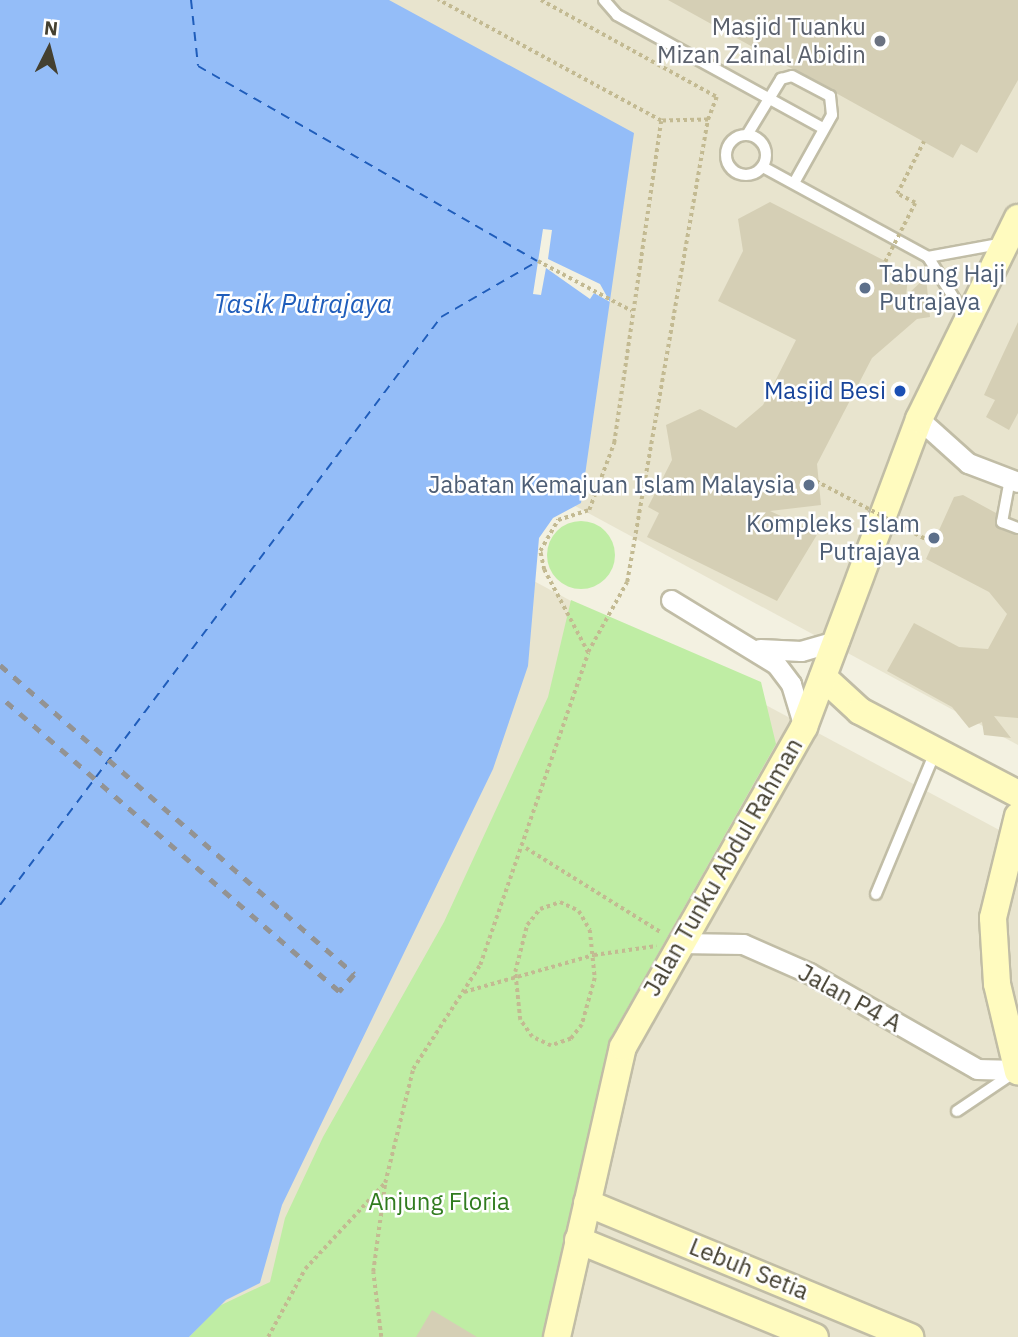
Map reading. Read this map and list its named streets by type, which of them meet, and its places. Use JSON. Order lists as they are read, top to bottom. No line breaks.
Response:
{"streets":{"street":["Jalan Tunku Abdul Rahman","Jalan P4 A","Lebuh Setia"]},"crossings":[["Jalan Tunku Abdul Rahman","Jalan P4 A"],["Jalan Tunku Abdul Rahman","Lebuh Setia"]],"water":["Tasik Putrajaya"],"parks":["Anjung Floria"],"places":["Masjid Tuanku Mizan Zainal Abidin","Tabung Haji Putrajaya","Masjid Besi","Jabatan Kemajuan Islam Malaysia","Kompleks Islam Putrajaya"],"north":"top"}
